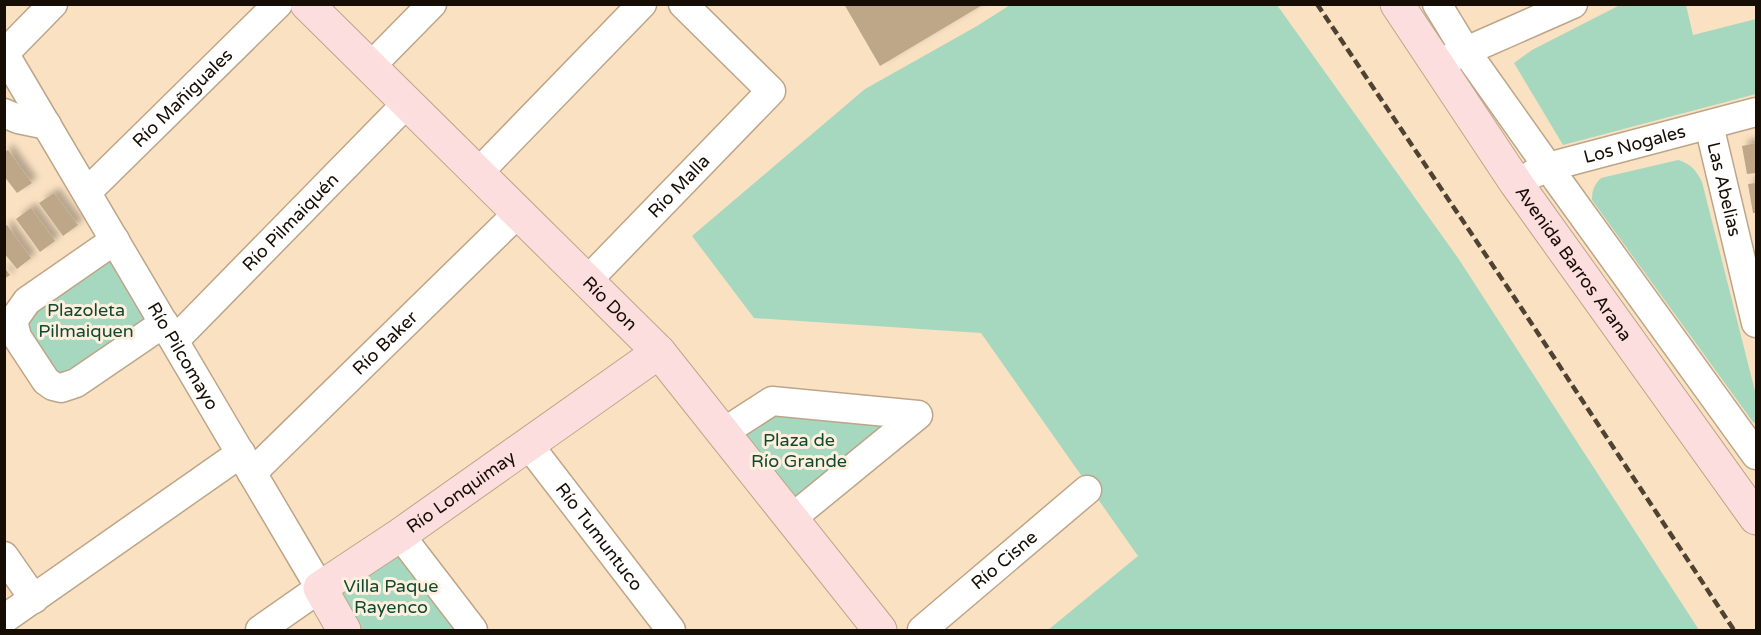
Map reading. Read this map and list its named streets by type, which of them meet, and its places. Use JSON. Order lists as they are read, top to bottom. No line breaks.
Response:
{"streets":{"street":["Río Mañiguales","Los Nogales","Río Malla","Las Abelias","Río Pilmaiquén","Avenida Barros Arana","Río Don","Río Baker","Río Pilcomayo","Río Lonquimay","Río Tumuntuco","Río Cisne"]},"crossings":[["Río Mañiguales","Río Pilcomayo"],["Los Nogales","Las Abelias"],["Los Nogales","Avenida Barros Arana"],["Río Malla","Río Don"],["Río Pilmaiquén","Río Don"],["Río Pilmaiquén","Río Pilcomayo"],["Río Don","Río Baker"],["Río Don","Río Lonquimay"],["Río Baker","Río Pilcomayo"],["Río Pilcomayo","Río Lonquimay"],["Río Lonquimay","Río Tumuntuco"]],"parks":["Plazoleta Pilmaiquen","Plaza de Río Grande","Villa Paque Rayenco"]}
